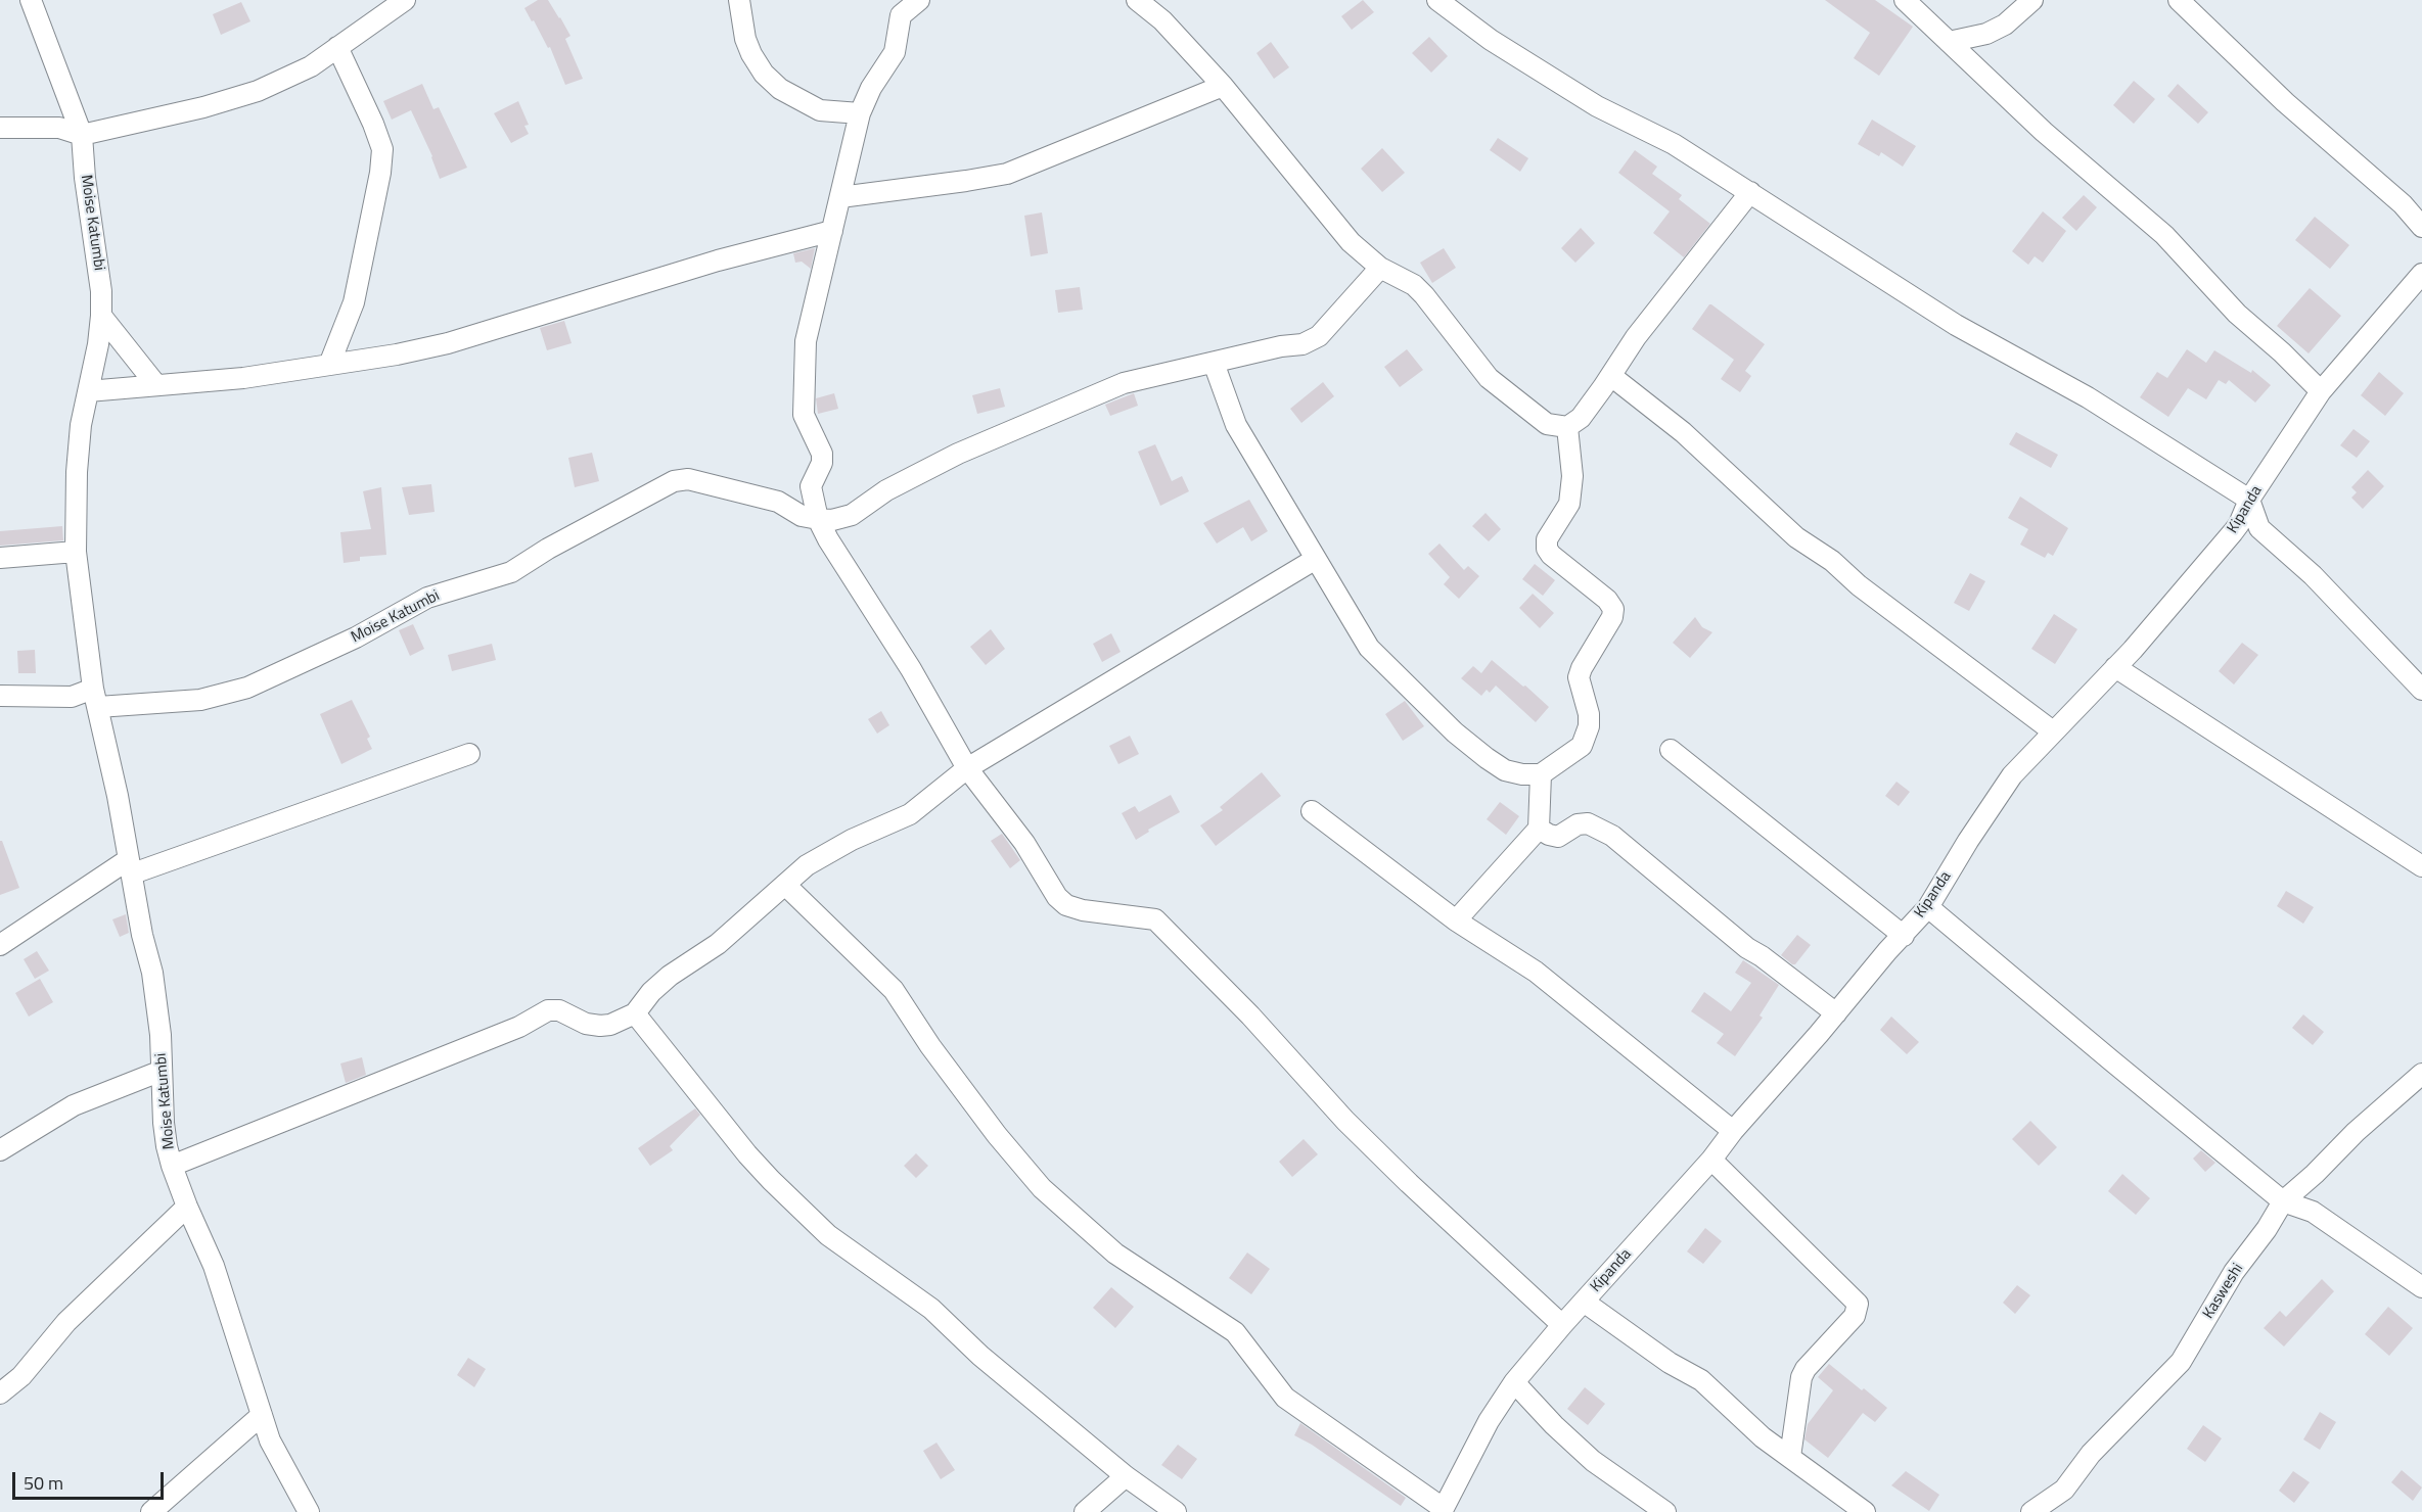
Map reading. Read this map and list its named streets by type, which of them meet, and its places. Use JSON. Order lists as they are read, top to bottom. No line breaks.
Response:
{"streets":{"street":["Moise Katumbi","Kipanda","Kasweshi"]},"scale_bar":"50 m"}
